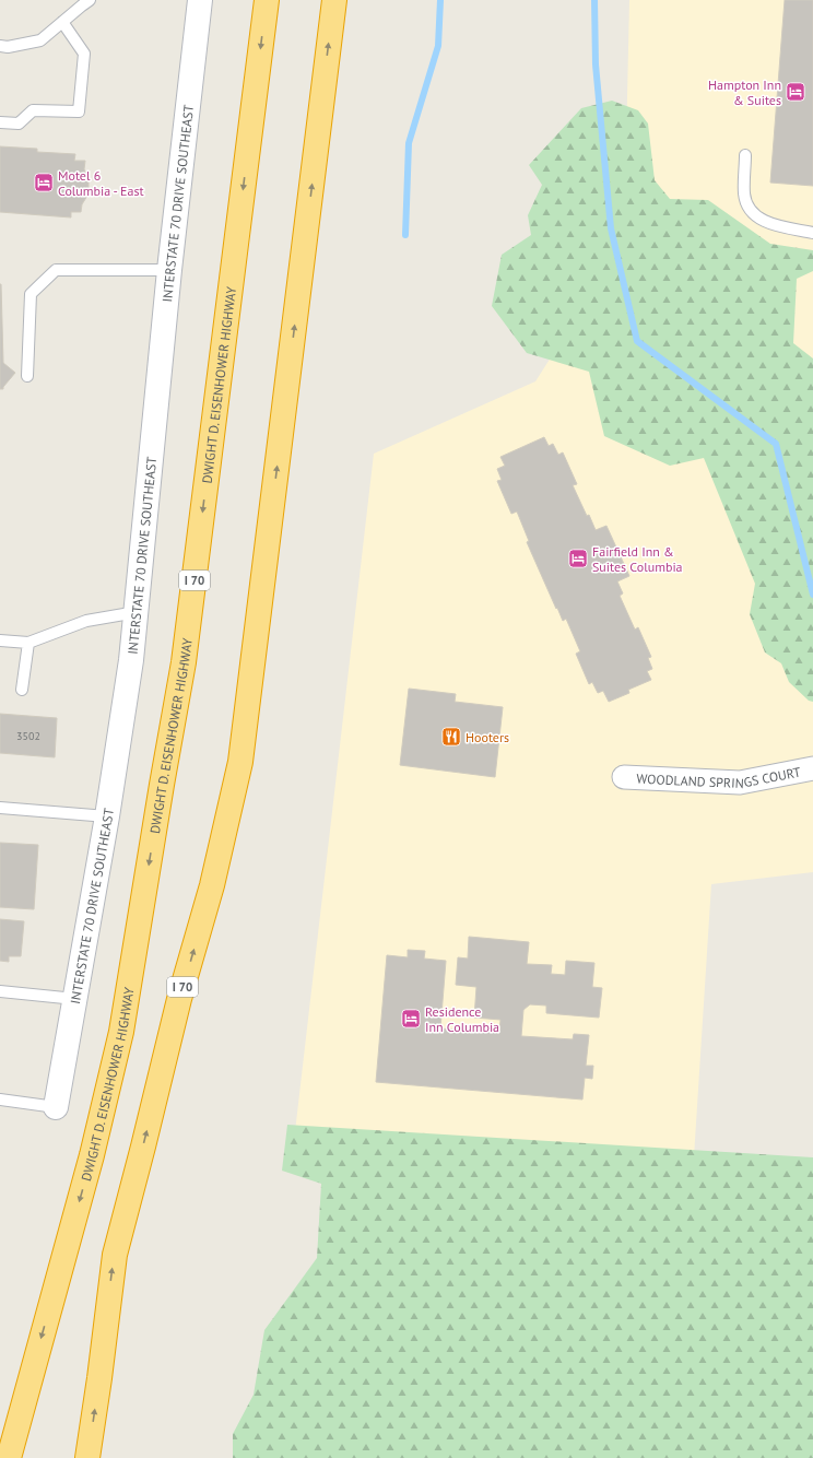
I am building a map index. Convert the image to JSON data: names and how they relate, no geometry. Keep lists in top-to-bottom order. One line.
{"streets":{"highway":["DWIGHT D. EISENHOWER HIGHWAY","I 70"],"street":["INTERSTATE 70 DRIVE SOUTHEAST","WOODLAND SPRINGS COURT"]},"places":{"hotel":["Hampton Inn & Suites","Motel 6 Columbia - East","Fairfield Inn & Suites Columbia","Residence Inn Columbia"],"restaurant":["Hooters"]},"house_numbers":["3502"]}
